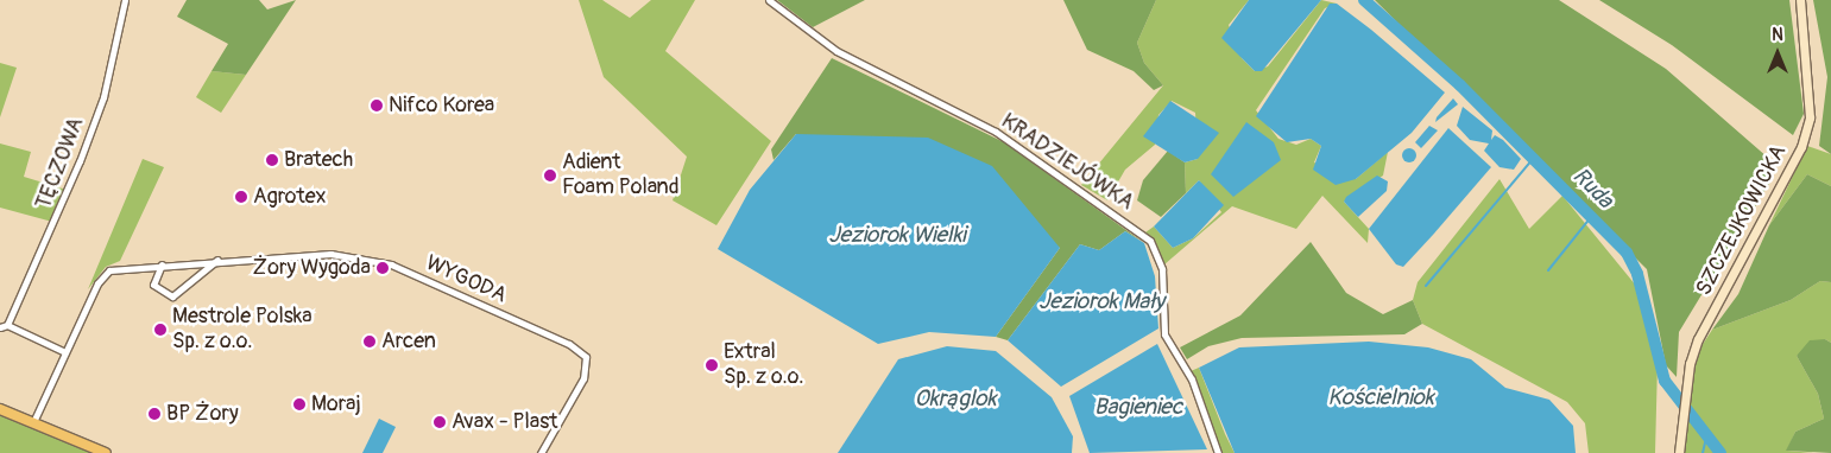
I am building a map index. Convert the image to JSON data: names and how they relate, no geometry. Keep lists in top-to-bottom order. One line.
{"streets":{"main road":["SZCZEJKOWICKA"],"street":["KRADZIEJÓWKA","TĘCZOWA","WYGODA"]},"water":["Ruda","Jeziorok Wielki","Jeziorok Mały","Kościelniok","Okrąglok","Bagieniec"],"places":["Nifco Korea","Bratech","Adient Foam Poland","Agrotex","Żory Wygoda","Mestrole Polska Sp. z o.o.","Arcen","Extral Sp. z o.o.","Moraj","BP Żory","Avax - Plast"],"north":"top"}
